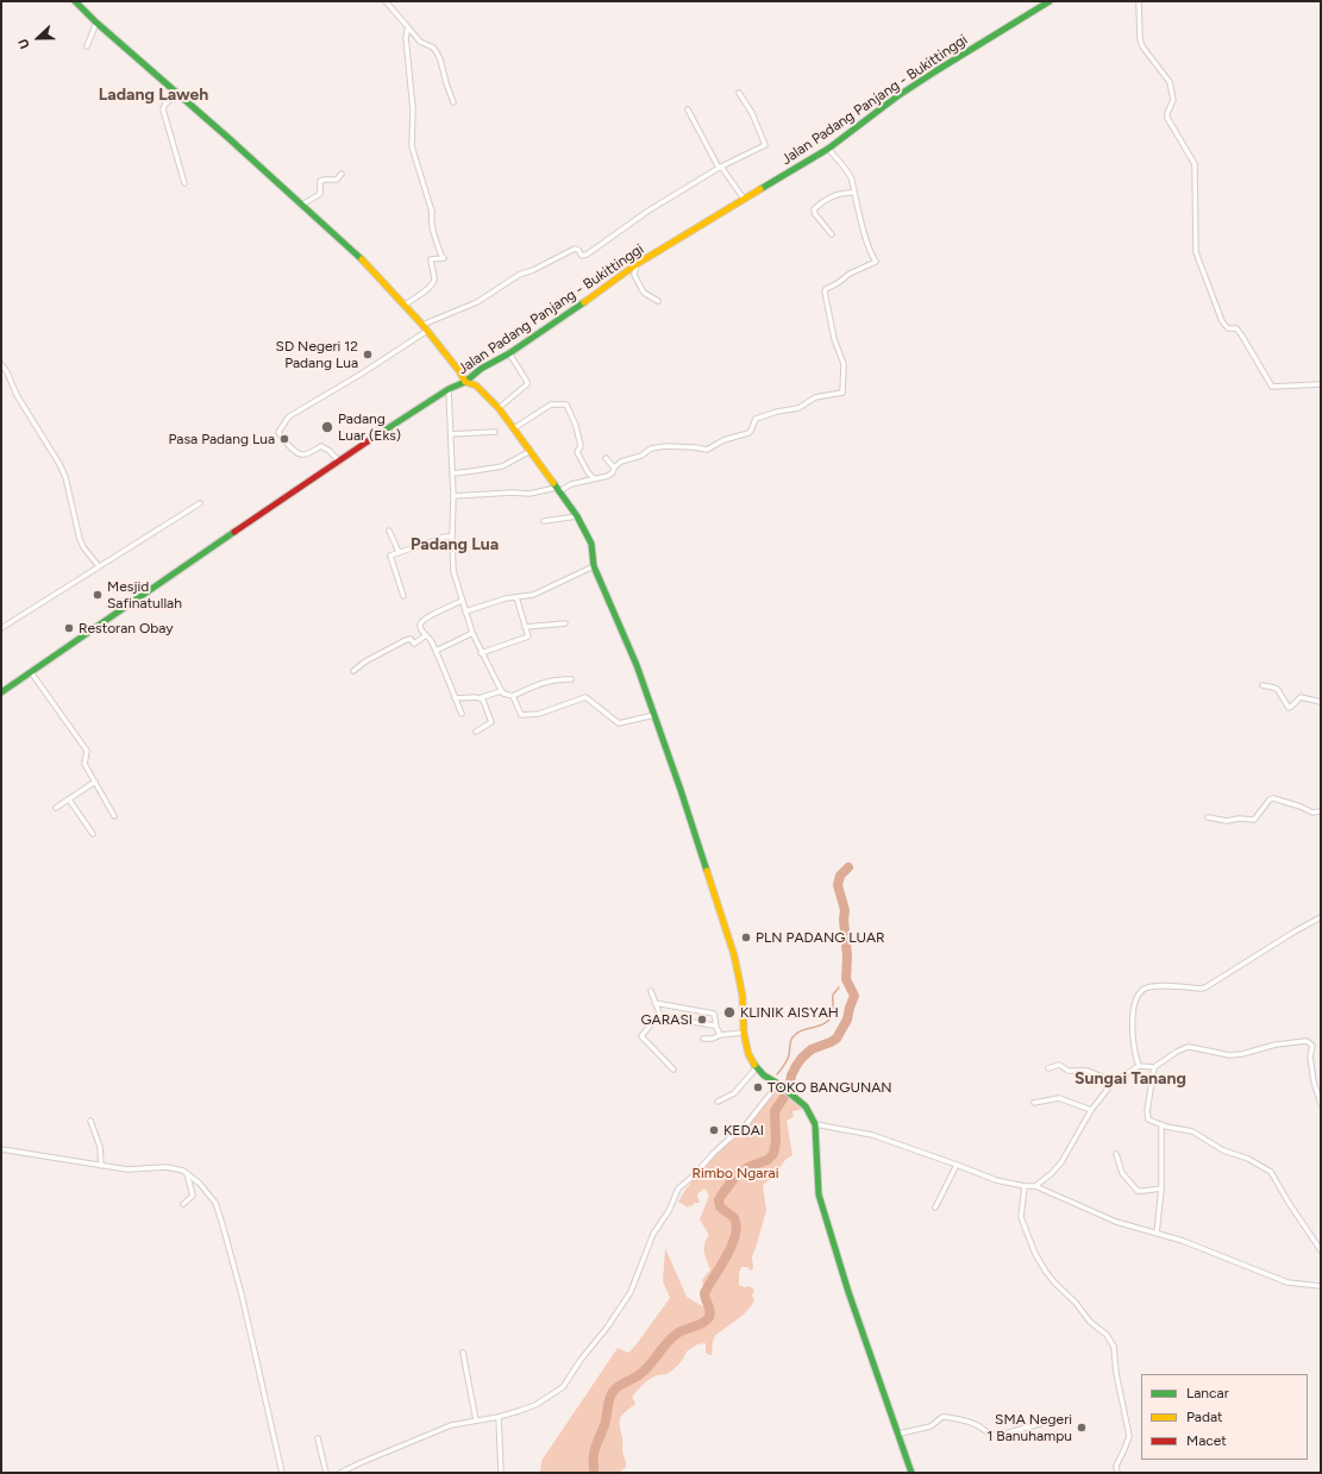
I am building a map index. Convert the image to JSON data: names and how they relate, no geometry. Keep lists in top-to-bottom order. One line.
{"streets":{"main road":["Jalan Padang Panjang - Bukittinggi"]},"districts":["Ladang Laweh","Padang Lua","Sungai Tanang"],"parks":["Rimbo Ngarai"],"places":["SD Negeri 12 Padang Lua","Padang Luar (Eks)","Pasa Padang Lua","Mesjid Safinatullah","Restoran Obay","PLN PADANG LUAR","KLINIK AISYAH","GARASI","TOKO BANGUNAN","KEDAI","SMA Negeri 1 Banuhampu"],"legend":["Lancar","Padat","Macet"],"north":"left"}
